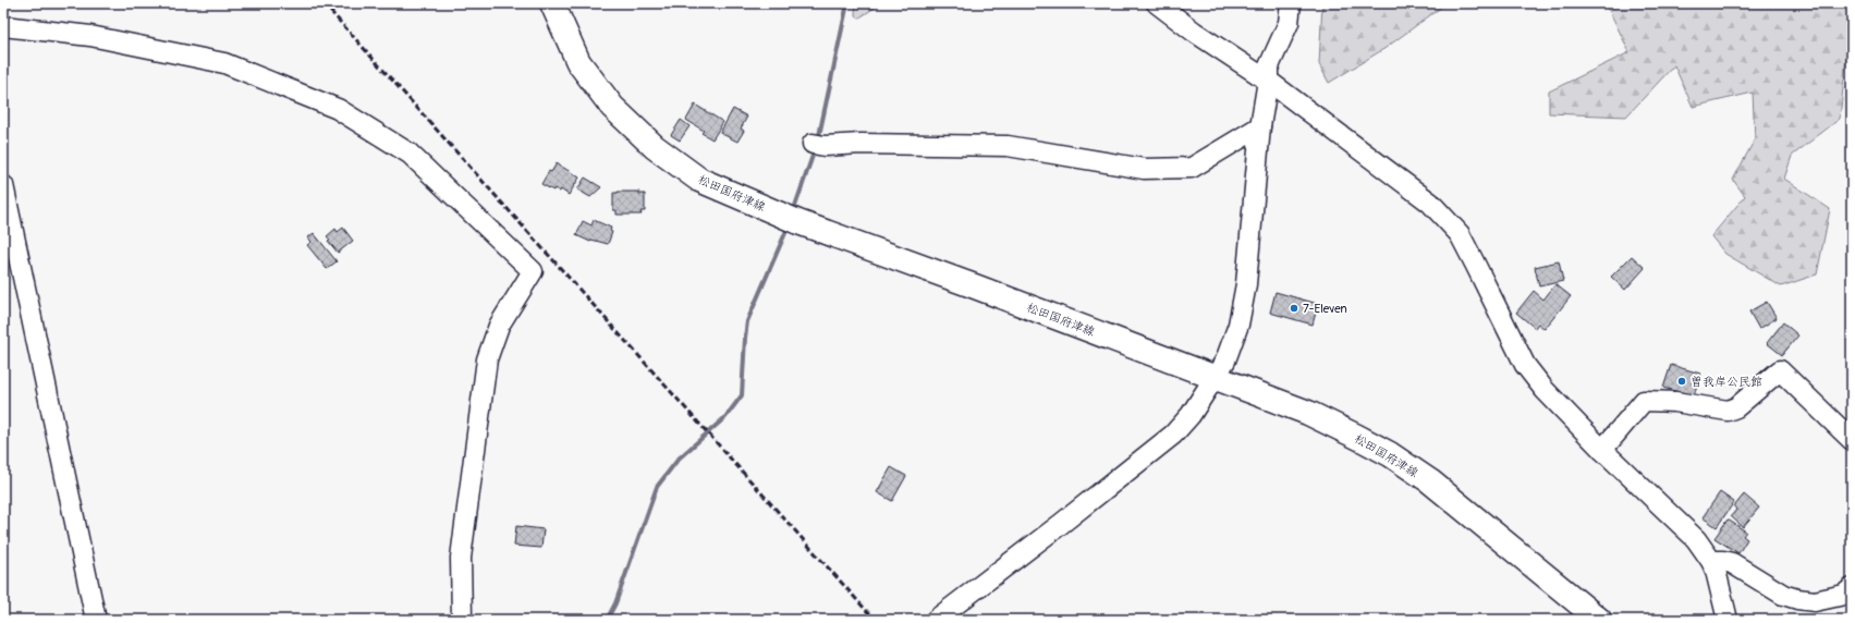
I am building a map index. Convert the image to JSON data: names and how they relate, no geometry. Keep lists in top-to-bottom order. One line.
{"streets":{"main road":["松田国府津線"]},"places":["7-Eleven","曽我岸公民館"]}
